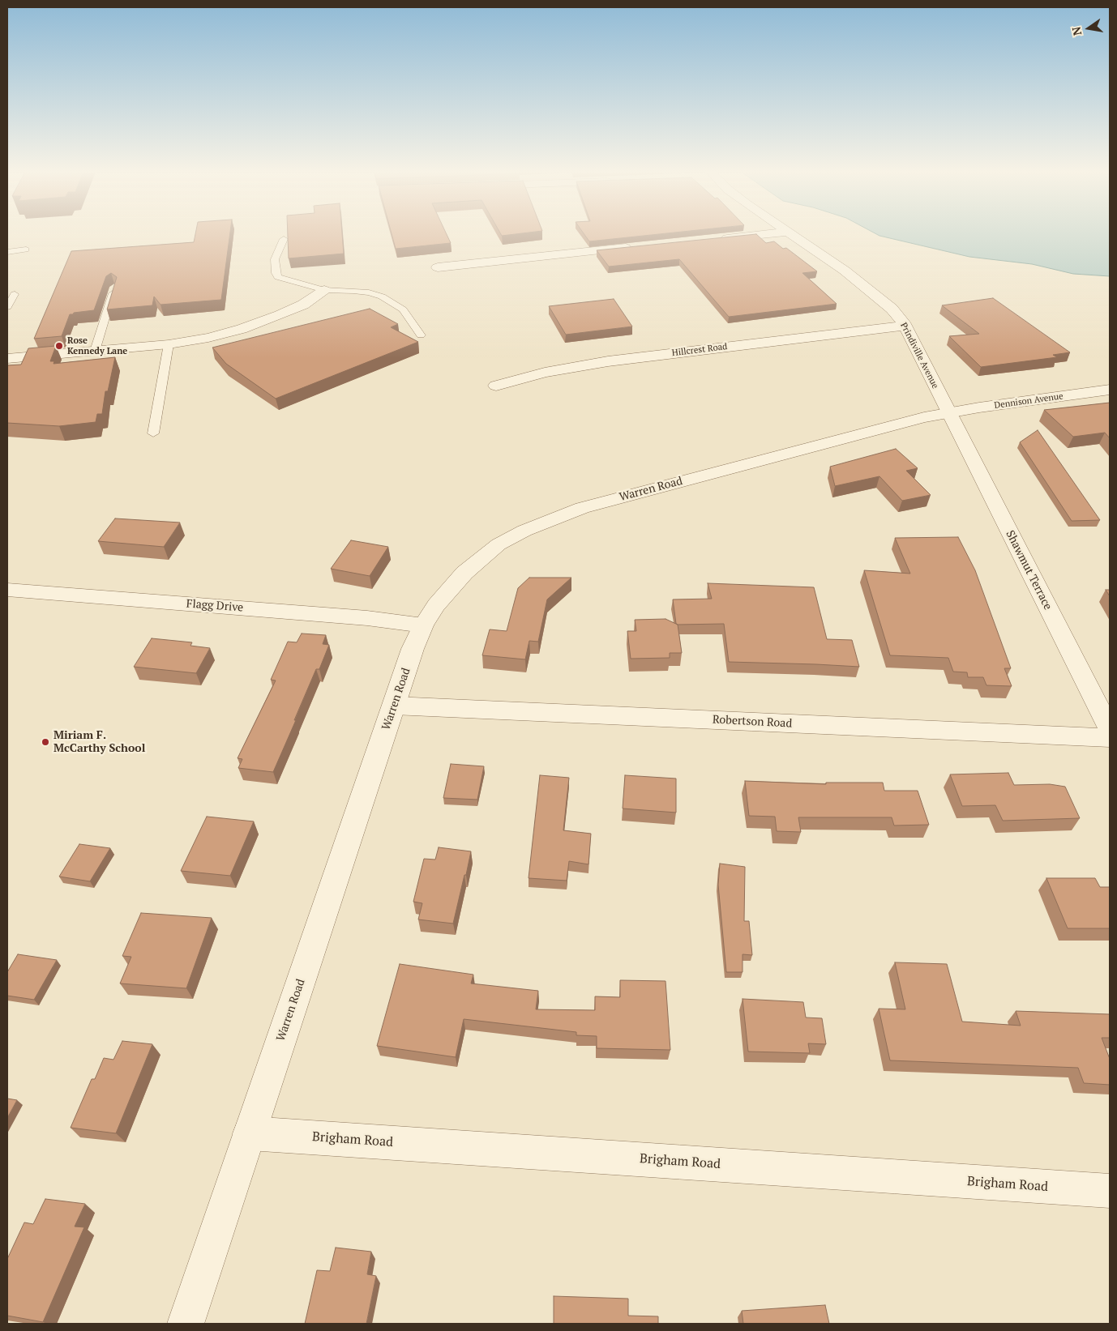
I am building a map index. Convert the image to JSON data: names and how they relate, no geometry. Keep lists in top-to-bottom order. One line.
{"streets":{"street":["Hillcrest Road","Prindiville Avenue","Dennison Avenue","Warren Road","Shawmut Terrace","Flagg Drive","Robertson Road","Brigham Road"]},"crossings":[["Hillcrest Road","Prindiville Avenue"],["Prindiville Avenue","Dennison Avenue"],["Prindiville Avenue","Warren Road"],["Prindiville Avenue","Shawmut Terrace"],["Dennison Avenue","Warren Road"],["Dennison Avenue","Shawmut Terrace"],["Warren Road","Shawmut Terrace"],["Warren Road","Flagg Drive"],["Warren Road","Robertson Road"],["Warren Road","Brigham Road"]],"places":["Rose Kennedy Lane","Miriam F. McCarthy School"],"north":"left"}
